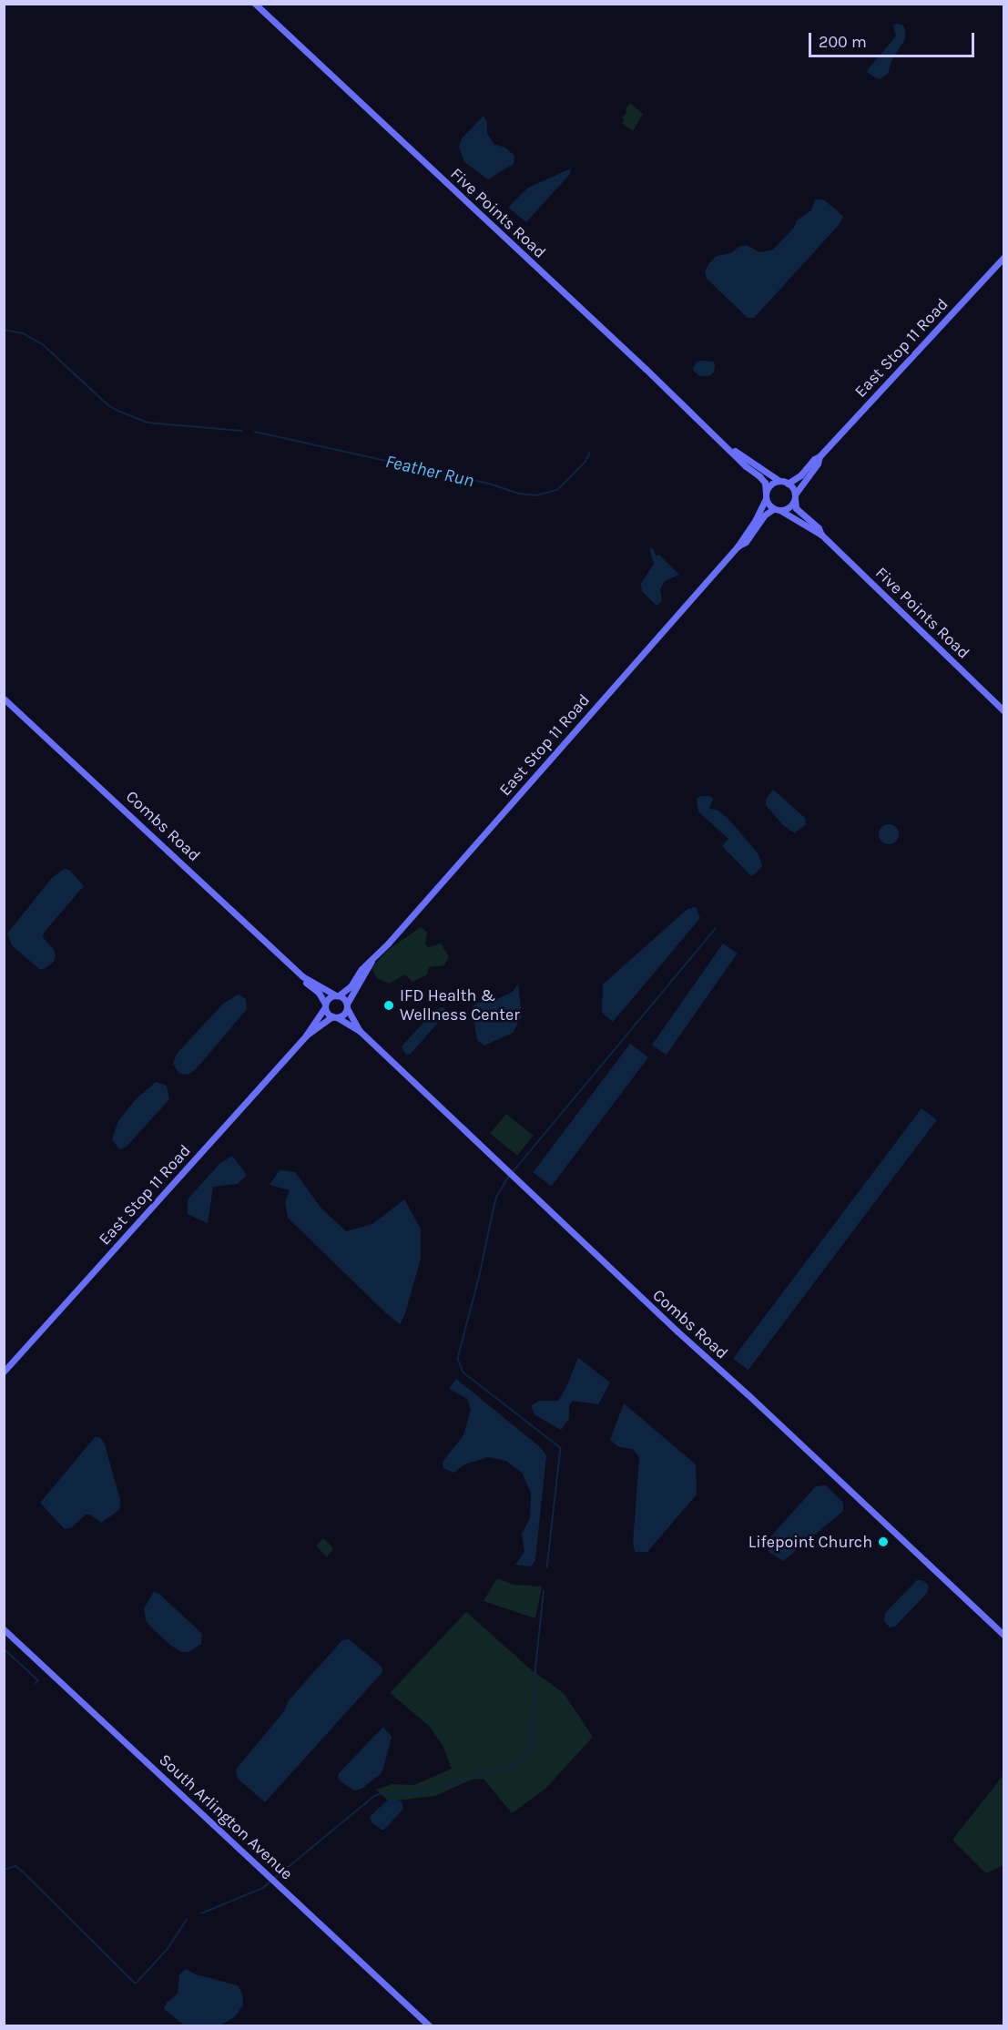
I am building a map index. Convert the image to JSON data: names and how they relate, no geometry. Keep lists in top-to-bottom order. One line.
{"streets":{"street":["Five Points Road","East Stop 11 Road","Combs Road","South Arlington Avenue"]},"crossings":[["Five Points Road","East Stop 11 Road"],["East Stop 11 Road","Combs Road"]],"water":["Feather Run"],"places":["IFD Health & Wellness Center","Lifepoint Church"],"scale_bar":"200 m"}
